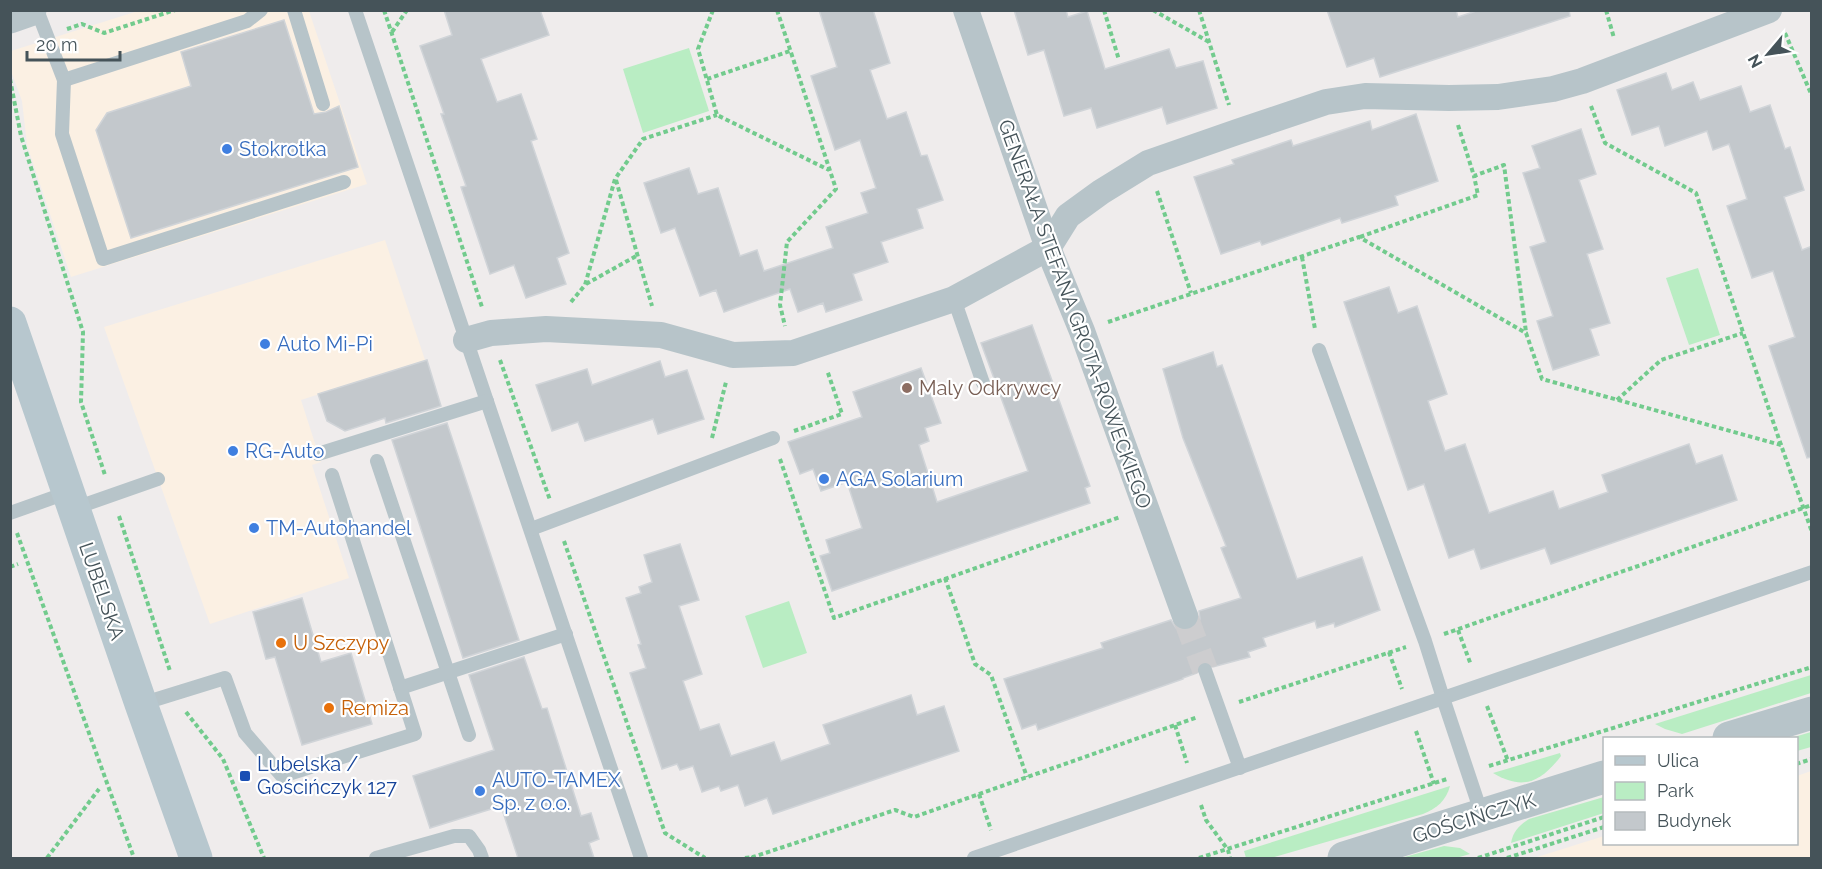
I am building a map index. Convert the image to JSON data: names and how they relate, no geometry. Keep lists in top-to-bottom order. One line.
{"streets":{"main road":["LUBELSKA"],"street":["GENERAŁA STEFANA GROTA-ROWECKIEGO","GOŚCIŃCZYK"]},"places":{"other":["Stokrotka","Auto Mi-Pi","Maly Odkrywcy","RG-Auto","AGA Solarium","TM-Autohandel","U Szczypy","Remiza","AUTO-TAMEX Sp. z o.o."],"transit":["Lubelska / Gościńczyk 127"]},"legend":["Ulica","Park","Budynek"],"scale_bar":"20 m","north":"bottom left"}
